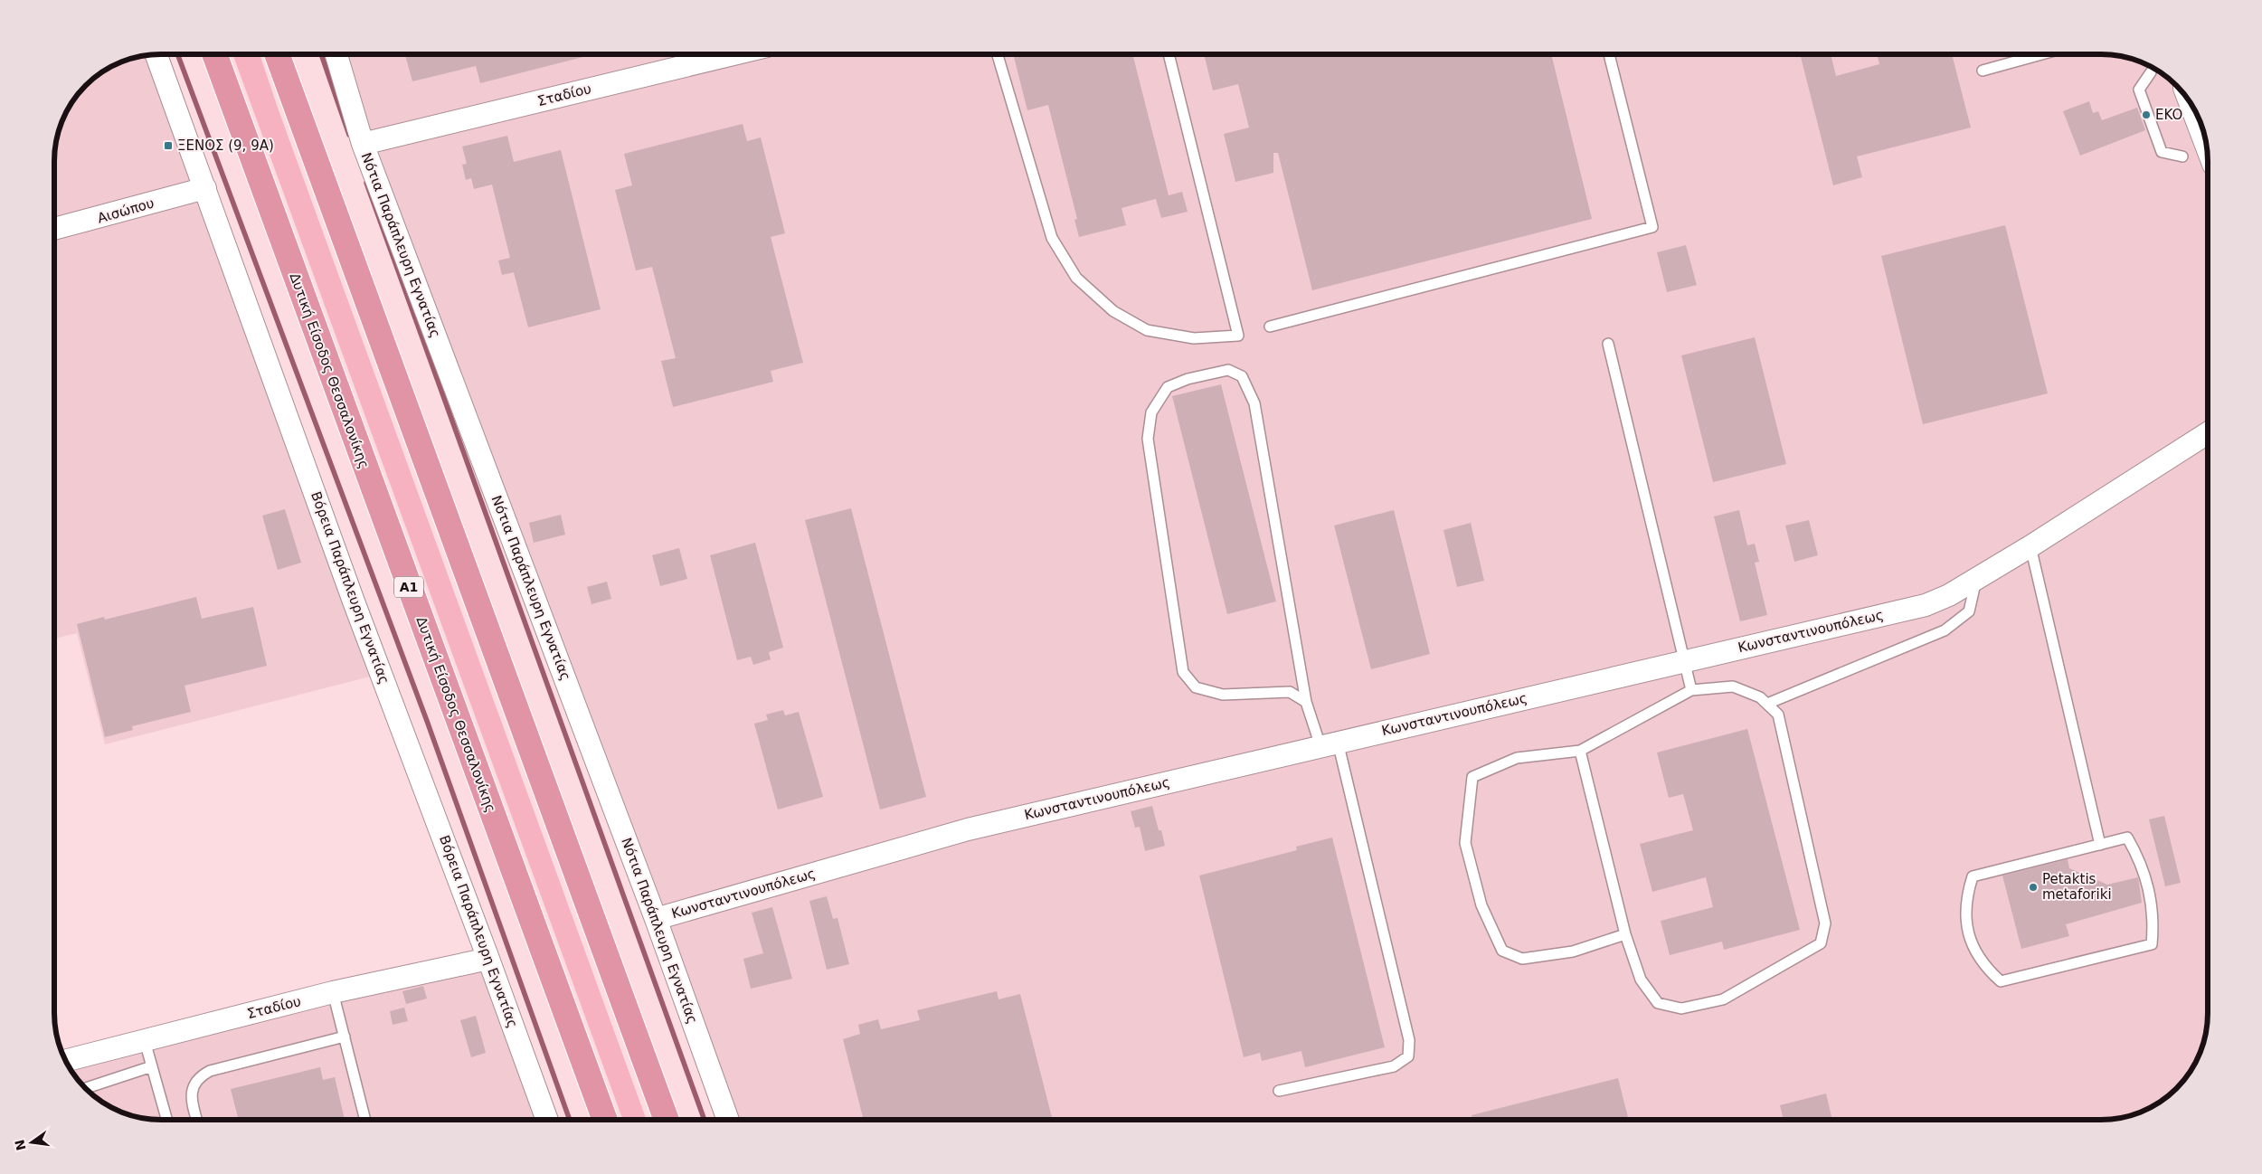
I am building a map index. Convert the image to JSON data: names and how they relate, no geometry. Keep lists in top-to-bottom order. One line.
{"streets":{"highway":["Δυτική Είσοδος Θεσσαλονίκης","Α1"],"street":["Σταδίου","Αισώπου","Νότια Παράπλευρη Εγνατίας","Βόρεια Παράπλευρη Εγνατίας","Κωνσταντινουπόλεως"]},"crossings":[["Σταδίου","Νότια Παράπλευρη Εγνατίας"],["Σταδίου","Βόρεια Παράπλευρη Εγνατίας"],["Αισώπου","Βόρεια Παράπλευρη Εγνατίας"],["Νότια Παράπλευρη Εγνατίας","Κωνσταντινουπόλεως"]],"places":{"other":["EKO","Petaktis metaforiki"],"transit":["ΞΕΝΟΣ (9, 9Α)"]},"north":"left"}
